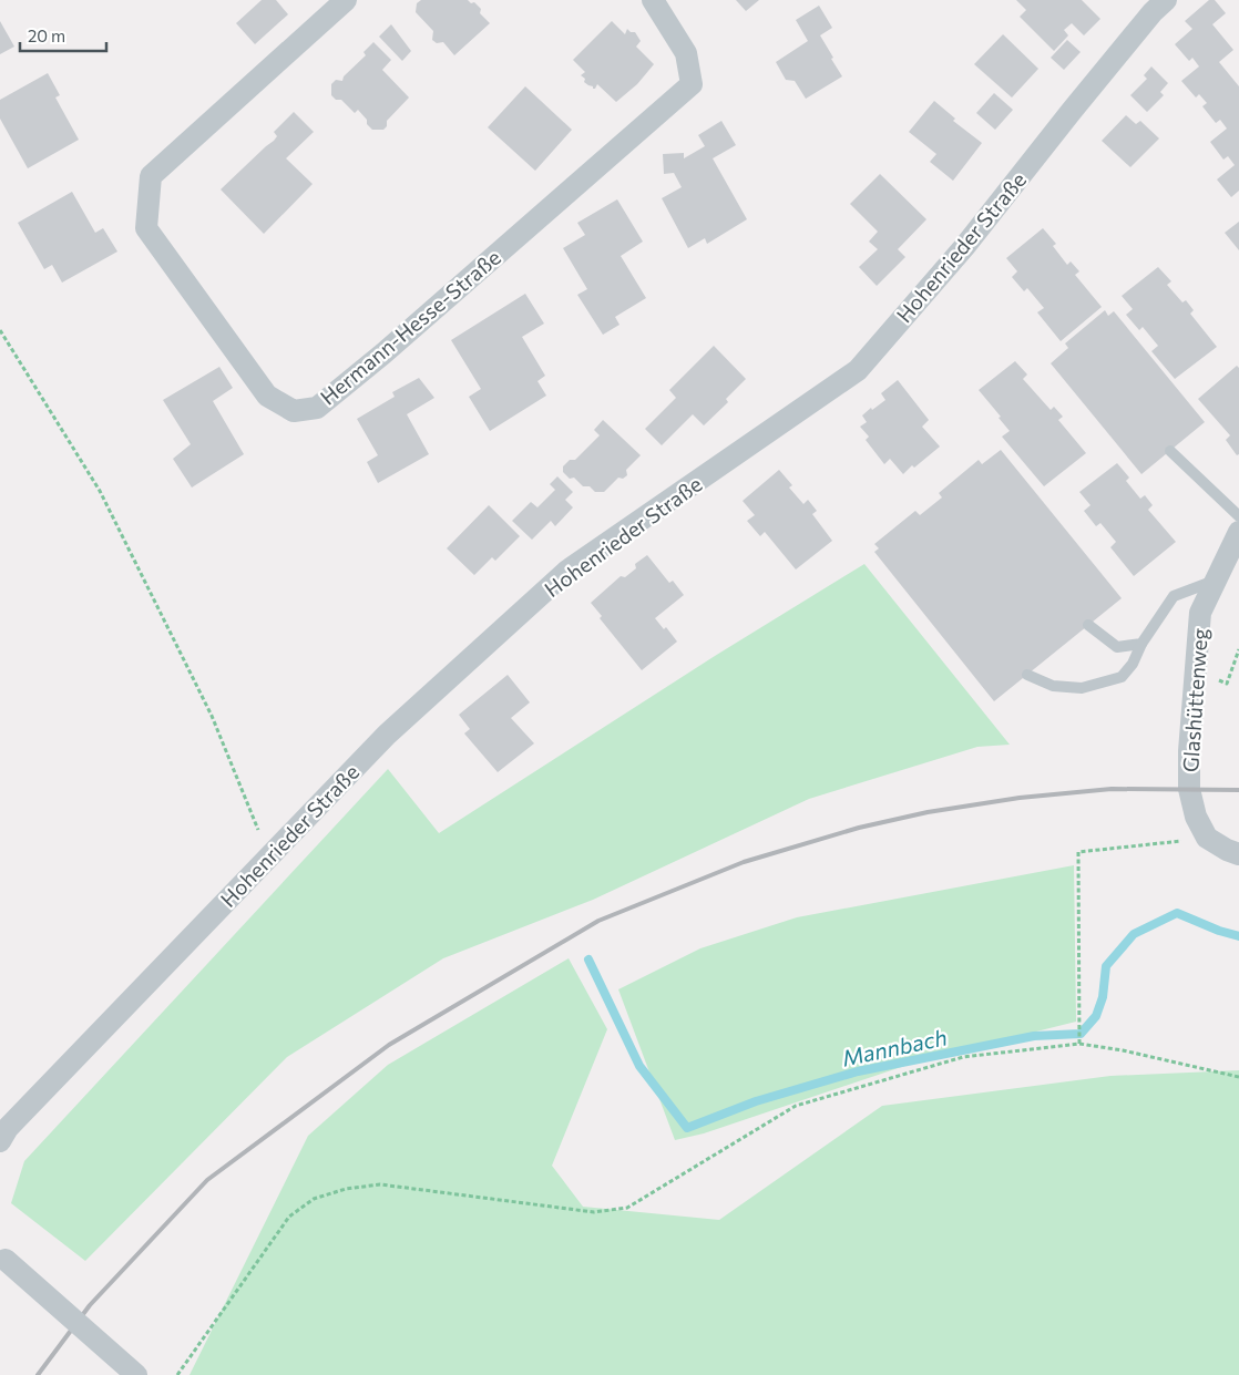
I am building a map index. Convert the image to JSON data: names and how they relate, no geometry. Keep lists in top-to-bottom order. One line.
{"streets":{"street":["Hohenrieder Straße","Hermann-Hesse-Straße","Glashüttenweg"]},"water":["Mannbach"],"scale_bar":"20 m"}
